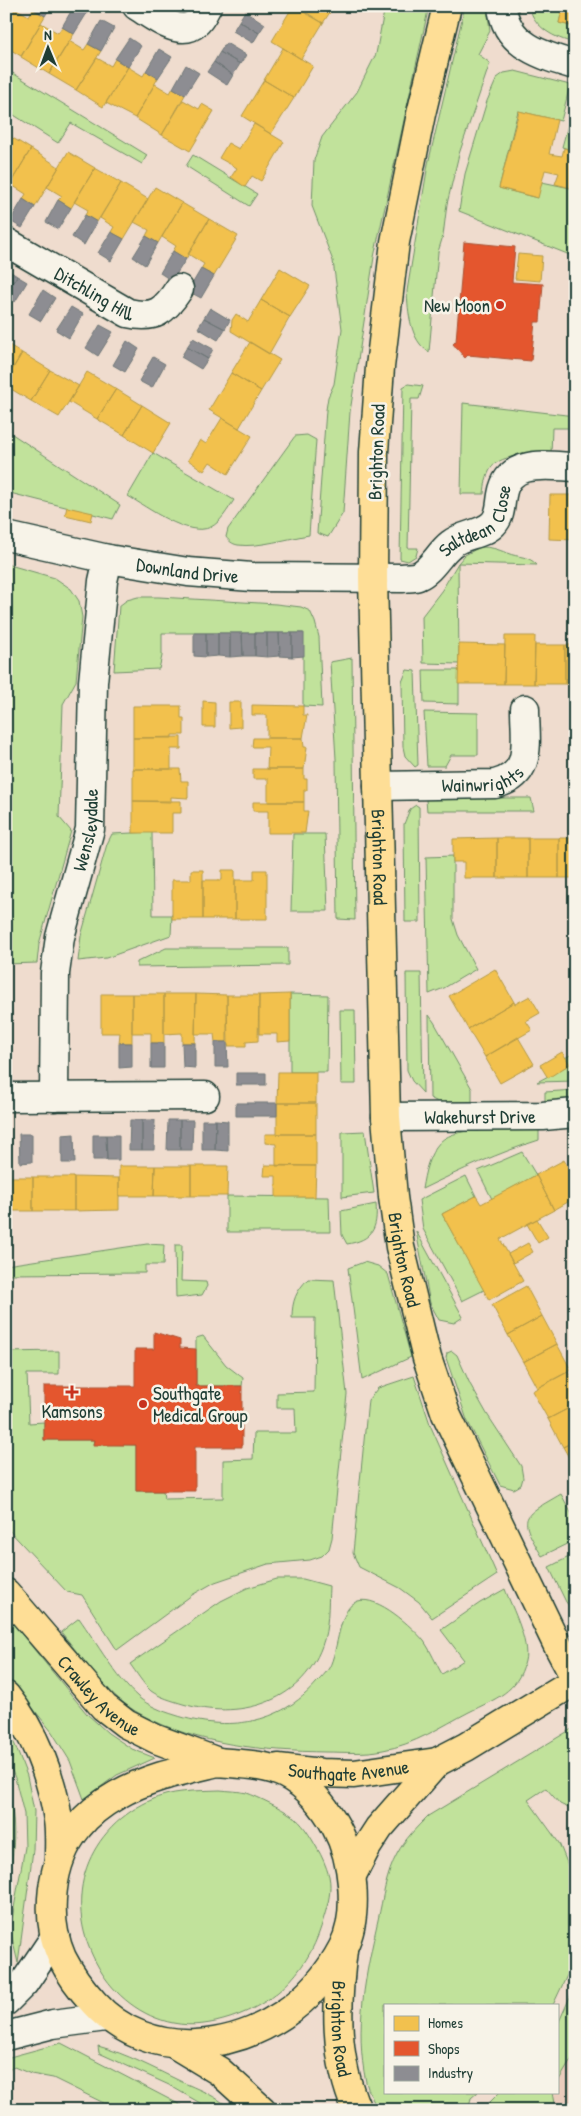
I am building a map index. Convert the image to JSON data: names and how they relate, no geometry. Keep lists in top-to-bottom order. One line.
{"streets":{"main road":["Brighton Road","Crawley Avenue","Southgate Avenue"],"street":["Ditchling Hill","Saltdean Close","Downland Drive","Wainwrights","Wensleydale","Wakehurst Drive"]},"crossings":[["Brighton Road","Saltdean Close"],["Brighton Road","Downland Drive"],["Brighton Road","Wainwrights"],["Brighton Road","Wakehurst Drive"],["Brighton Road","Southgate Avenue"],["Saltdean Close","Downland Drive"],["Downland Drive","Wensleydale"]],"places":{"other":["New Moon","Southgate Medical Group"],"health":["Kamsons"]},"legend":["Homes","Shops","Industry"],"north":"top"}
